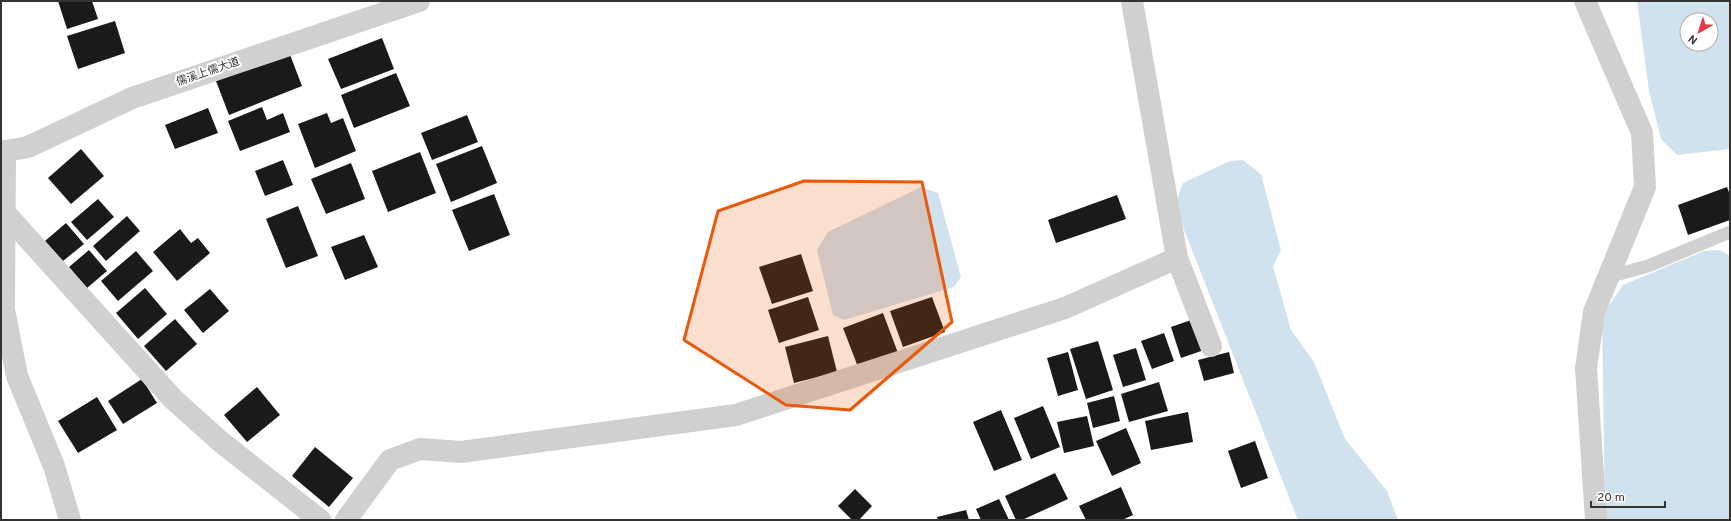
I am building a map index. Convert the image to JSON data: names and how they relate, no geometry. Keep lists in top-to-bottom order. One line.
{"streets":{"street":["儒溪上儒大道"]},"scale_bar":"20 m","north":"bottom left"}
